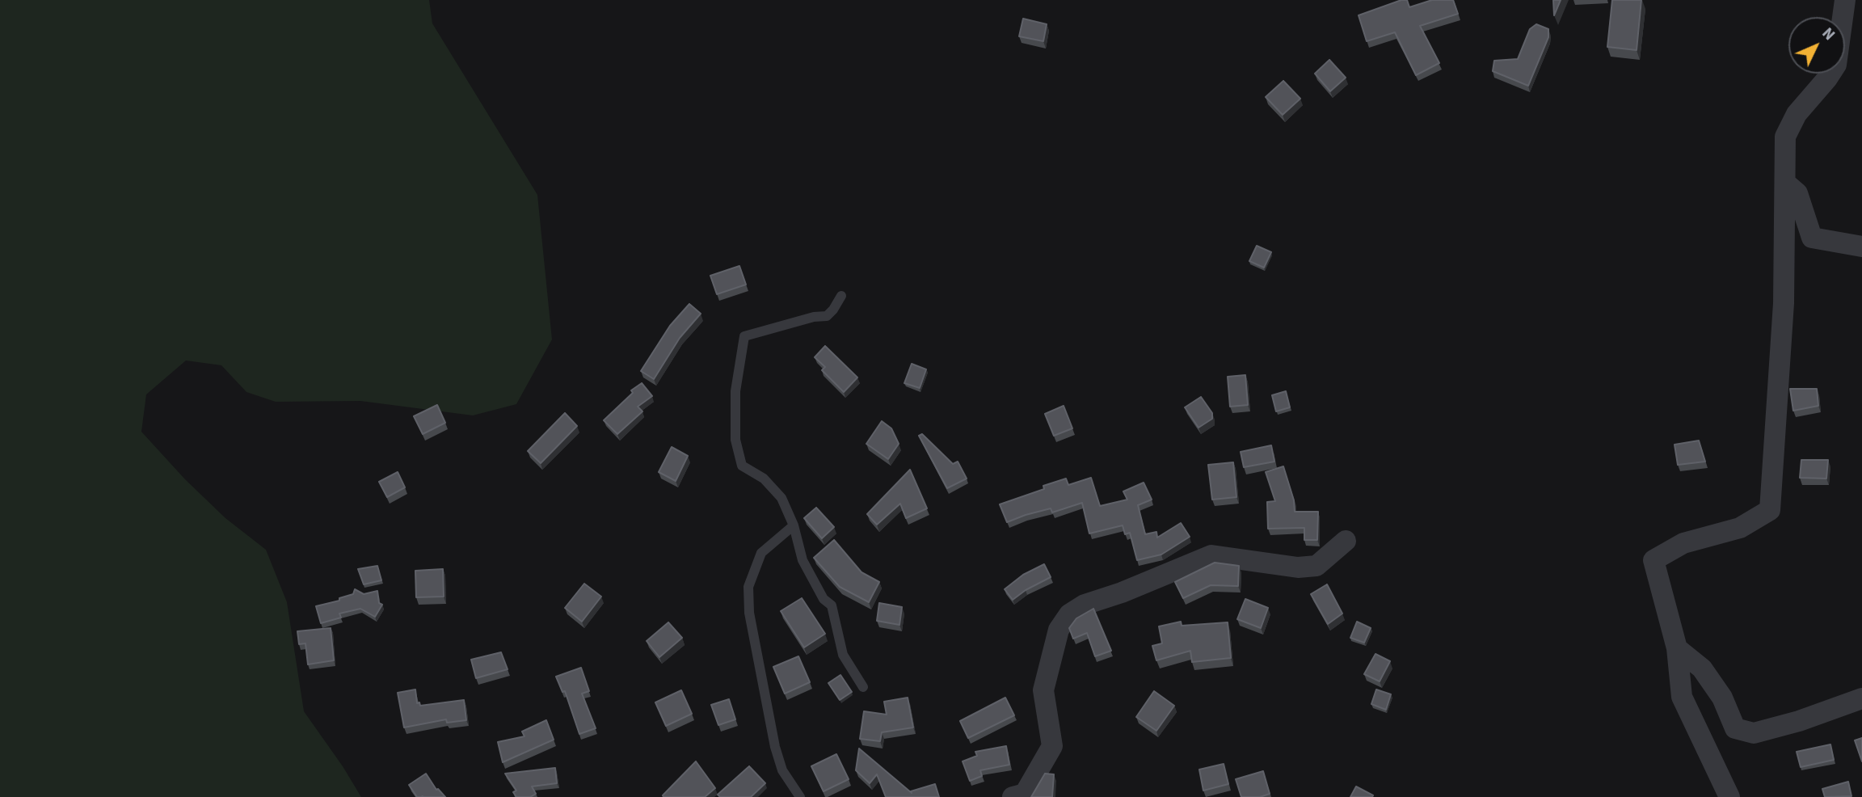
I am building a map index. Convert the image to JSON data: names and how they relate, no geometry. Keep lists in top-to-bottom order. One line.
{"north":"top right"}
